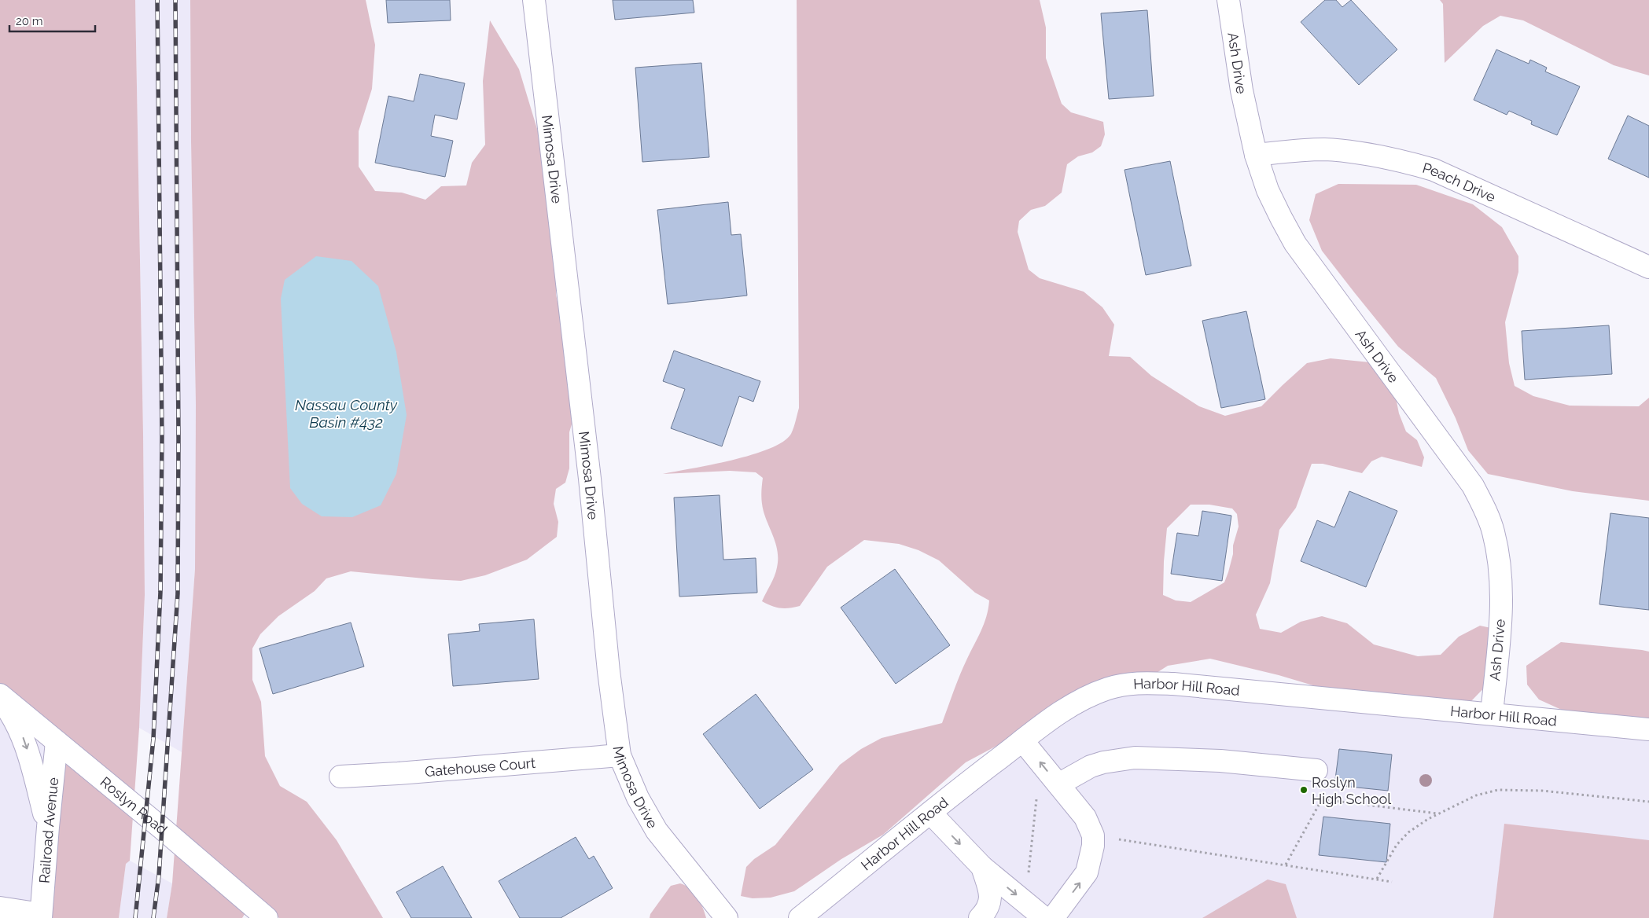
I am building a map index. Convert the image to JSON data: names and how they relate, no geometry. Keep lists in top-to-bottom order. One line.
{"streets":{"street":["Ash Drive","Mimosa Drive","Peach Drive","Harbor Hill Road","Gatehouse Court","Roslyn Road","Railroad Avenue"]},"crossings":[["Ash Drive","Peach Drive"],["Ash Drive","Harbor Hill Road"],["Mimosa Drive","Gatehouse Court"],["Roslyn Road","Railroad Avenue"]],"water":["Nassau County Basin #432"],"places":["Roslyn High School"],"scale_bar":"20 m"}
